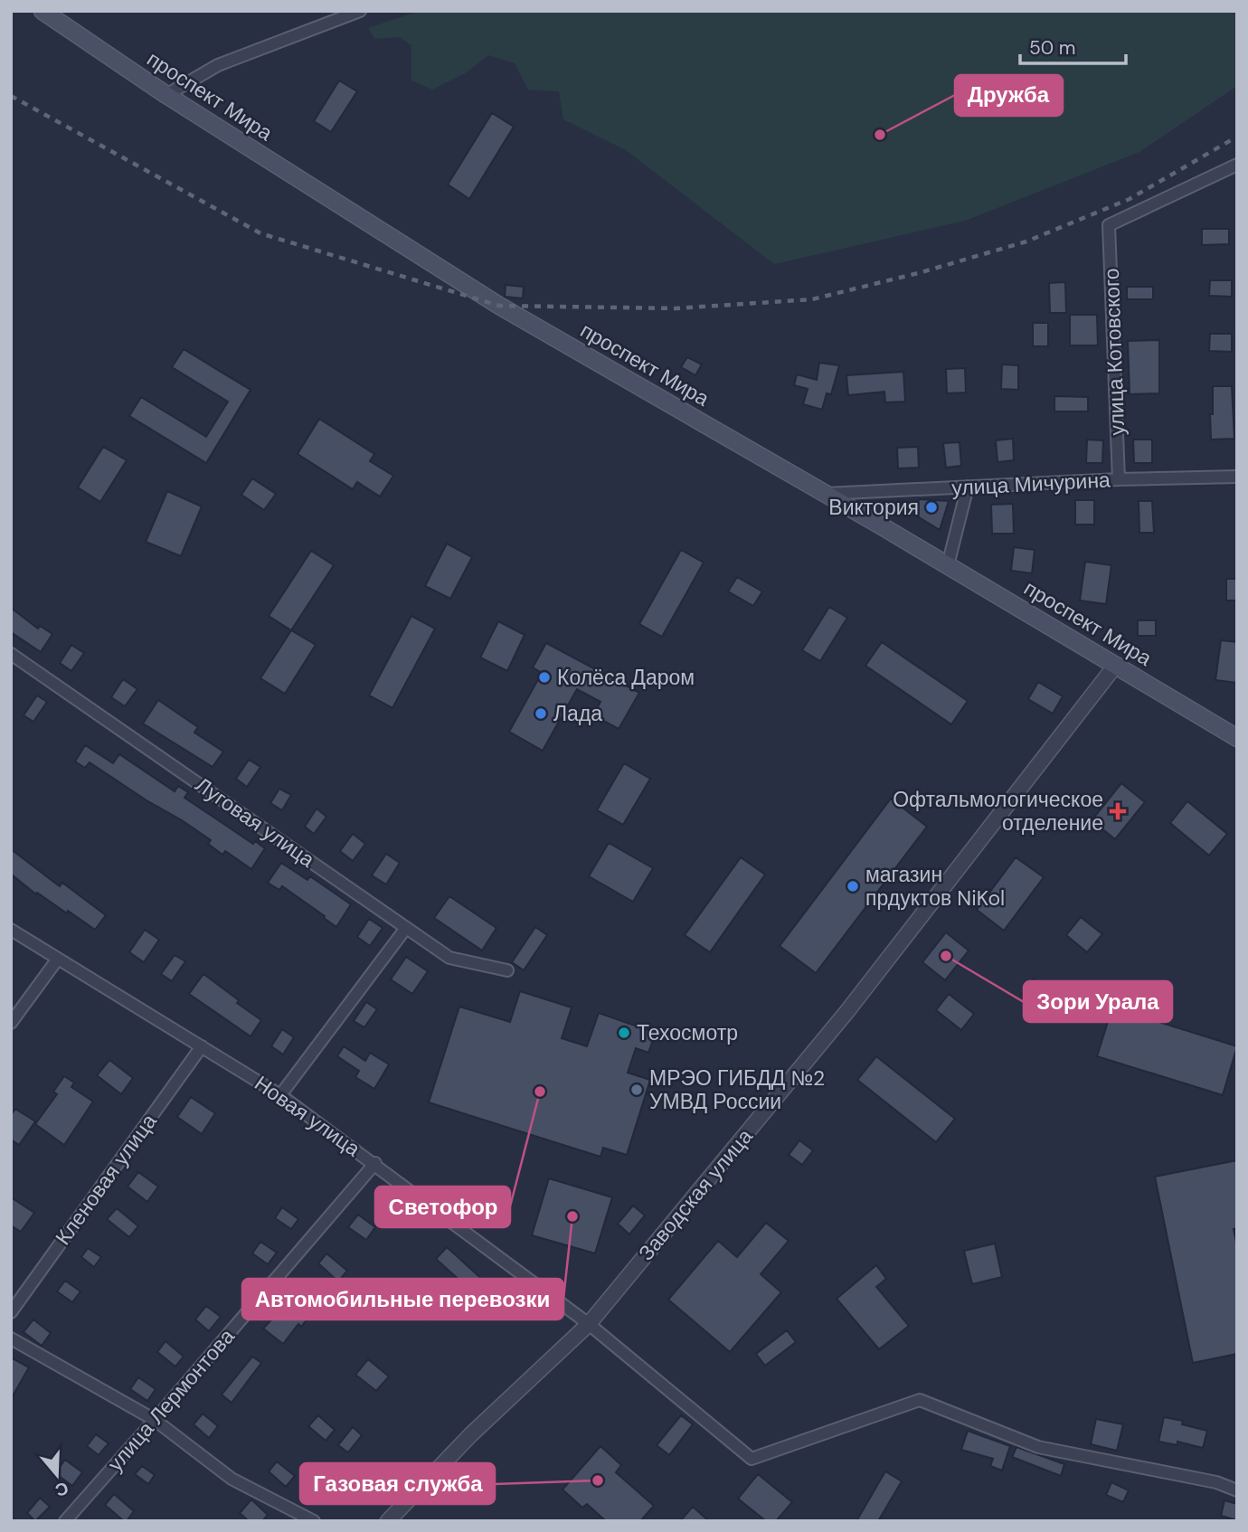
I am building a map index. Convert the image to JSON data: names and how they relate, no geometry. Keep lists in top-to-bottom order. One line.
{"streets":{"main road":["проспект Мира"],"street":["улица Котовского","улица Мичурина","Луговая улица","Новая улица","Кленовая улица","Заводская улица","улица Лермонтова"]},"crossings":[["проспект Мира","улица Мичурина"],["проспект Мира","Заводская улица"],["улица Котовского","улица Мичурина"],["Новая улица","Кленовая улица"],["Новая улица","Заводская улица"],["Новая улица","улица Лермонтова"]],"places":{"other":["Дружба","Виктория","Колёса Даром","Лада","магазин прдуктов NiKol","Зори Урала","Техосмотр","МРЭО ГИБДД №2 УМВД России","Светофор","Автомобильные перевозки","Газовая служба"],"health":["Офтальмологическое отделение"]},"scale_bar":"50 m","north":"bottom"}
